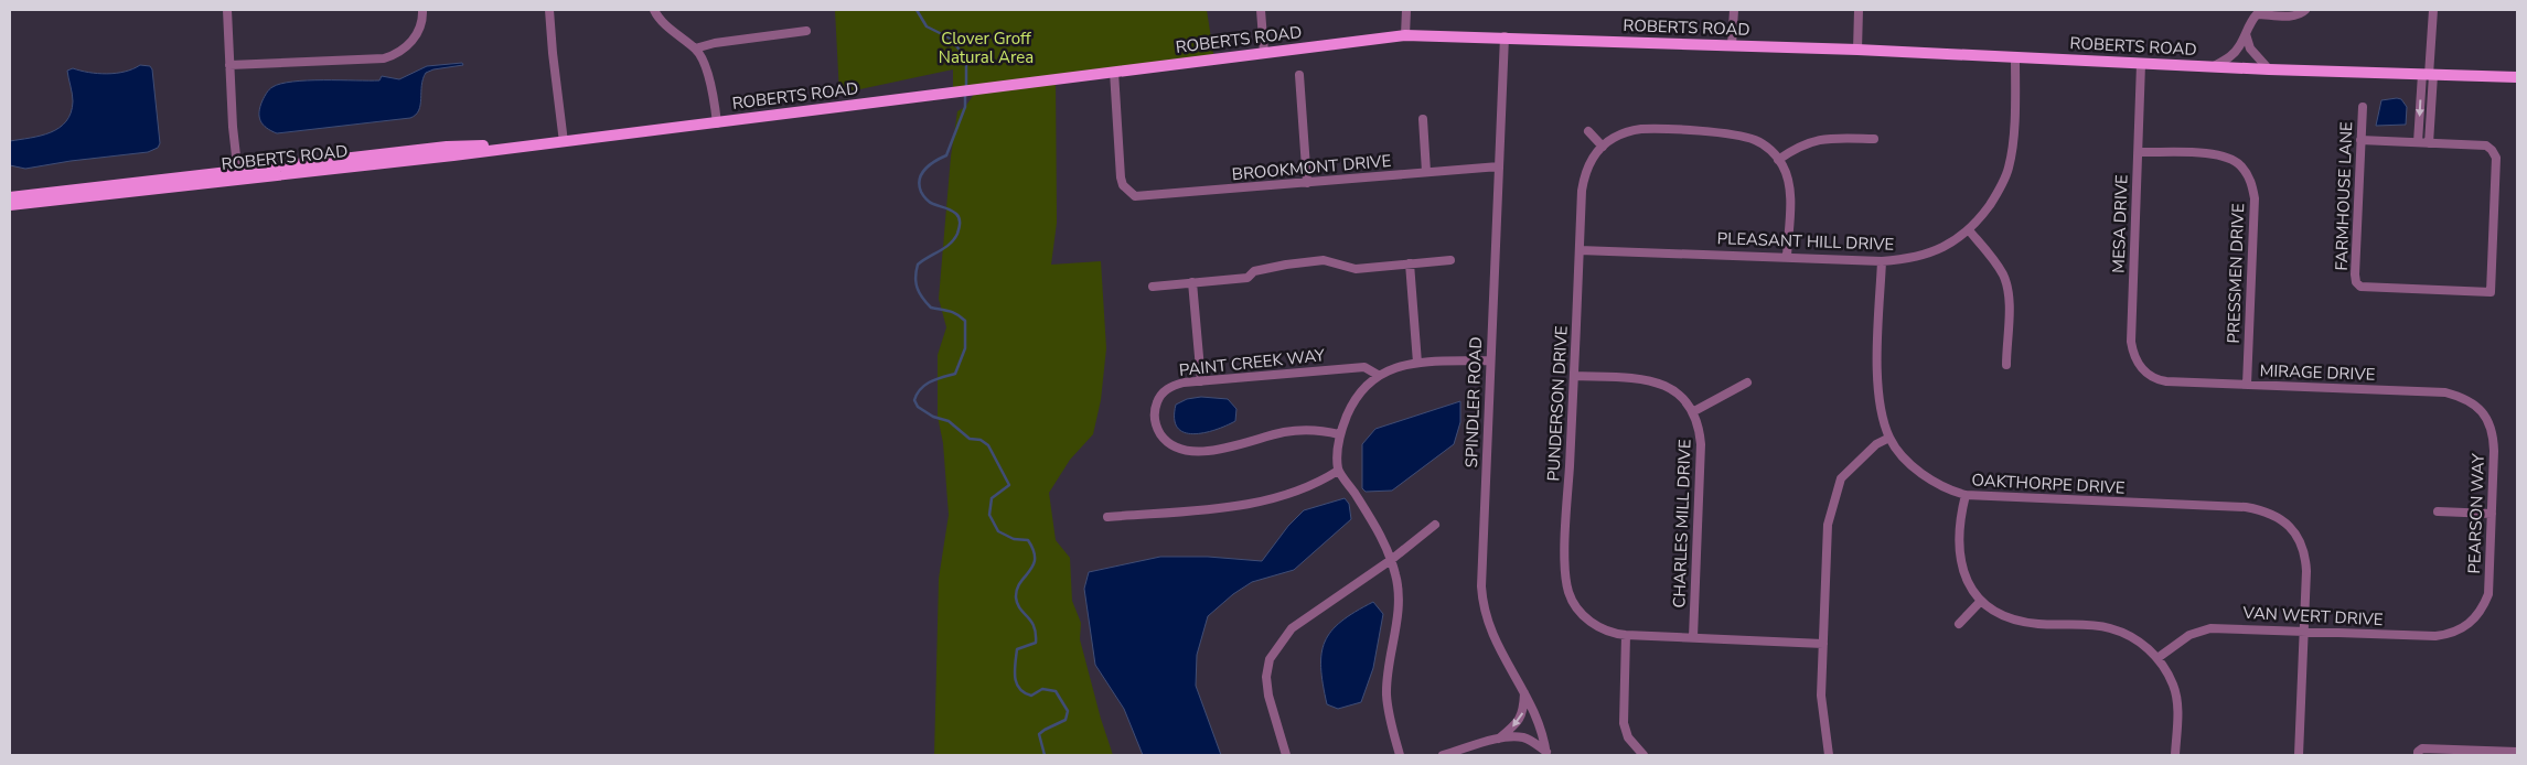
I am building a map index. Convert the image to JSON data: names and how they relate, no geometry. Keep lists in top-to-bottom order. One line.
{"streets":{"main road":["ROBERTS ROAD"],"street":["BROOKMONT DRIVE","FARMHOUSE LANE","MESA DRIVE","PLEASANT HILL DRIVE","PRESSMEN DRIVE","PAINT CREEK WAY","MIRAGE DRIVE","SPINDLER ROAD","PUNDERSON DRIVE","OAKTHORPE DRIVE","PEARSON WAY","CHARLES MILL DRIVE","VAN WERT DRIVE"]},"crossings":[["ROBERTS ROAD","MESA DRIVE"],["ROBERTS ROAD","PLEASANT HILL DRIVE"],["ROBERTS ROAD","SPINDLER ROAD"],["BROOKMONT DRIVE","SPINDLER ROAD"],["MESA DRIVE","PRESSMEN DRIVE"],["MESA DRIVE","MIRAGE DRIVE"],["PLEASANT HILL DRIVE","PUNDERSON DRIVE"],["PLEASANT HILL DRIVE","OAKTHORPE DRIVE"],["PRESSMEN DRIVE","MIRAGE DRIVE"],["MIRAGE DRIVE","PEARSON WAY"],["PUNDERSON DRIVE","CHARLES MILL DRIVE"],["OAKTHORPE DRIVE","VAN WERT DRIVE"],["PEARSON WAY","VAN WERT DRIVE"]],"parks":["Clover Groff Natural Area"]}
